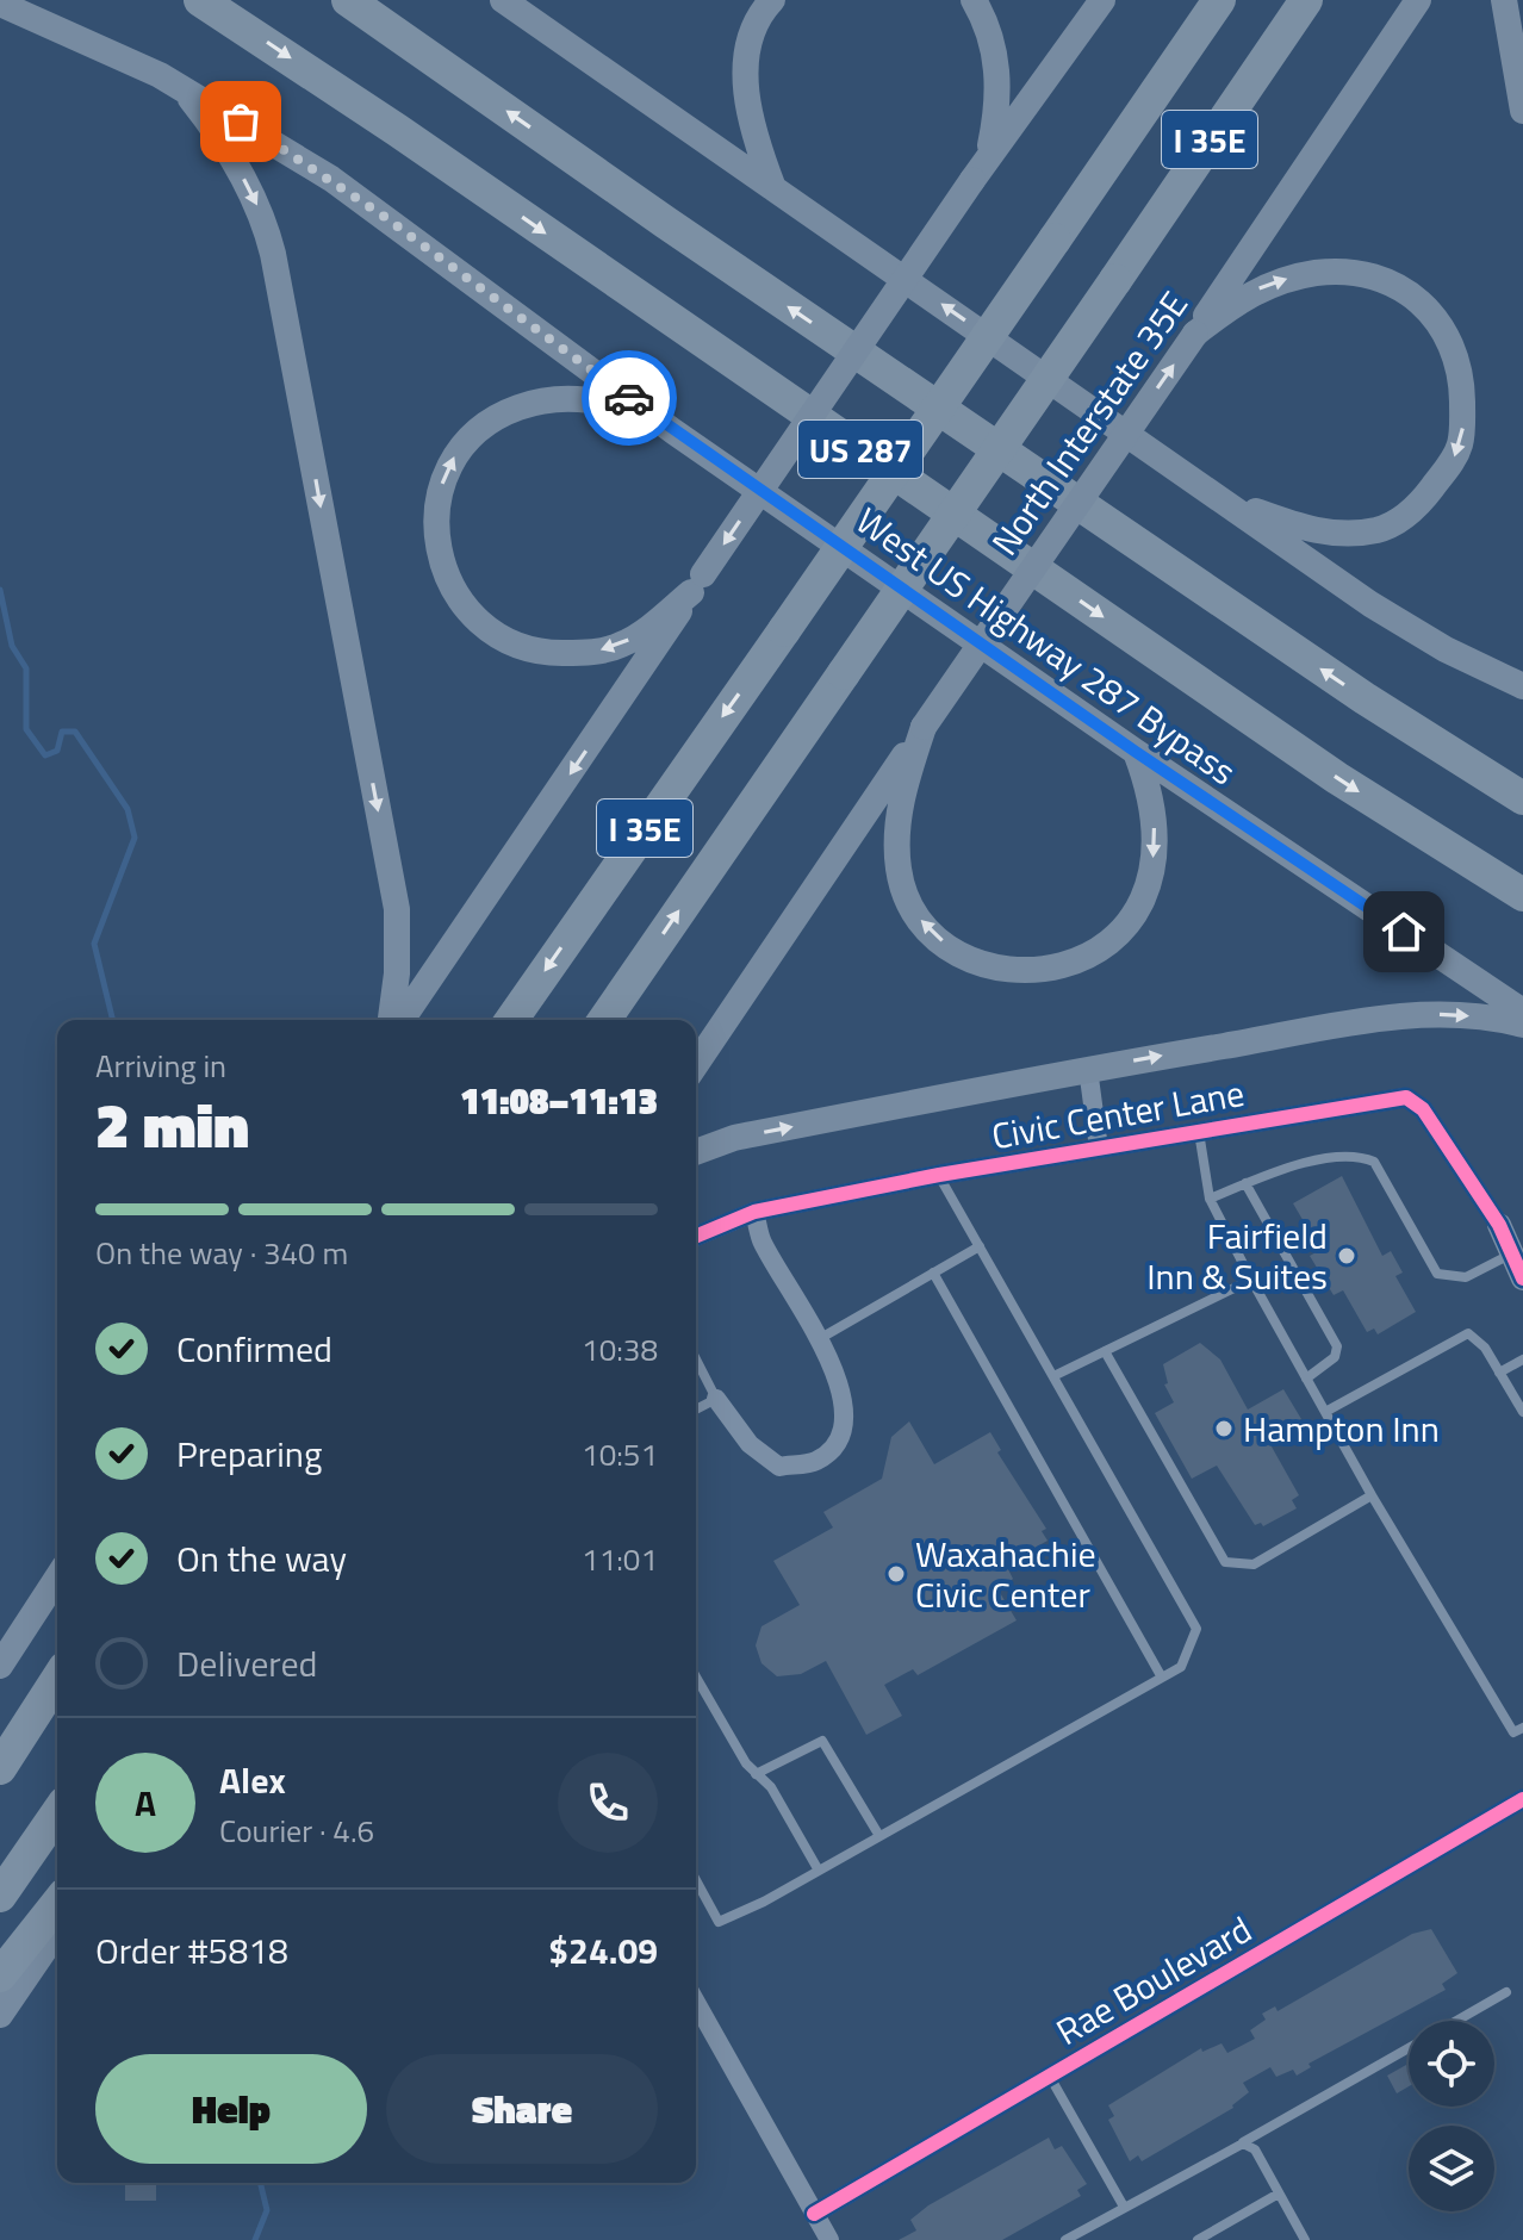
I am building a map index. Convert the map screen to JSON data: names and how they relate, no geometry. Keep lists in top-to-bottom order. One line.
{"streets":{"highway":["I 35E","US 287"],"main road":["North Interstate 35E","West US Highway 287 Bypass"],"street":["Civic Center Lane","Rae Boulevard"]},"one_way":["North Interstate 35E"],"places":["Fairfield Inn & Suites","Hampton Inn","Waxahachie Civic Center"],"page":{"heading":["2 min","Arriving in","11:08–11:13"],"panel":["Alex","Courier · 4.6","Order #5818","$24.09"],"bar":"On the way · 340 m","list":[["Confirmed","10:38"],["Preparing","10:51"],["On the way","11:01"],"Delivered"],"round":"A","buttons":["Help","Share"]}}
